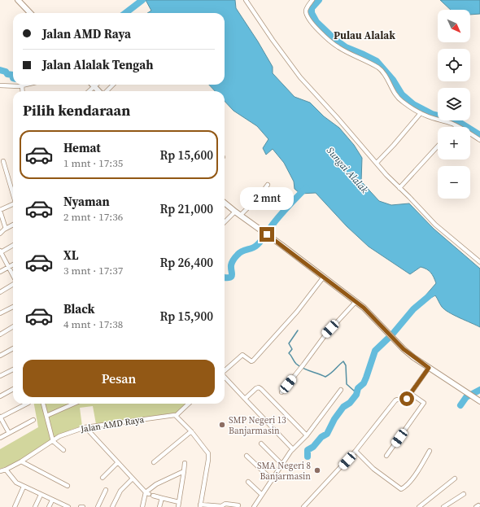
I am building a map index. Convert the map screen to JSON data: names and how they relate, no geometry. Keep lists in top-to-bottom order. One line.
{"streets":{"street":["Jalan AMD Raya"]},"districts":["Pulau Alalak"],"water":["Sungai Alalak"],"places":["SMP Negeri 13 Banjarmasin","SMA Negeri 8 Banjarmasin"],"north":"bottom right","page":{"map_buttons":["+","−"],"banner":["Jalan AMD Raya","Jalan Alalak Tengah"],"heading":"Pilih kendaraan","list":[{"name":"Hemat","note":"1 mnt · 17:35","value":"Rp 15,600"},{"name":"Nyaman","note":"2 mnt · 17:36","value":"Rp 21,000"},{"name":"XL","note":"3 mnt · 17:37","value":"Rp 26,400"},{"name":"Black","note":"4 mnt · 17:38","value":"Rp 15,900"}],"bubble":"2 mnt","buttons":"Pesan"}}
